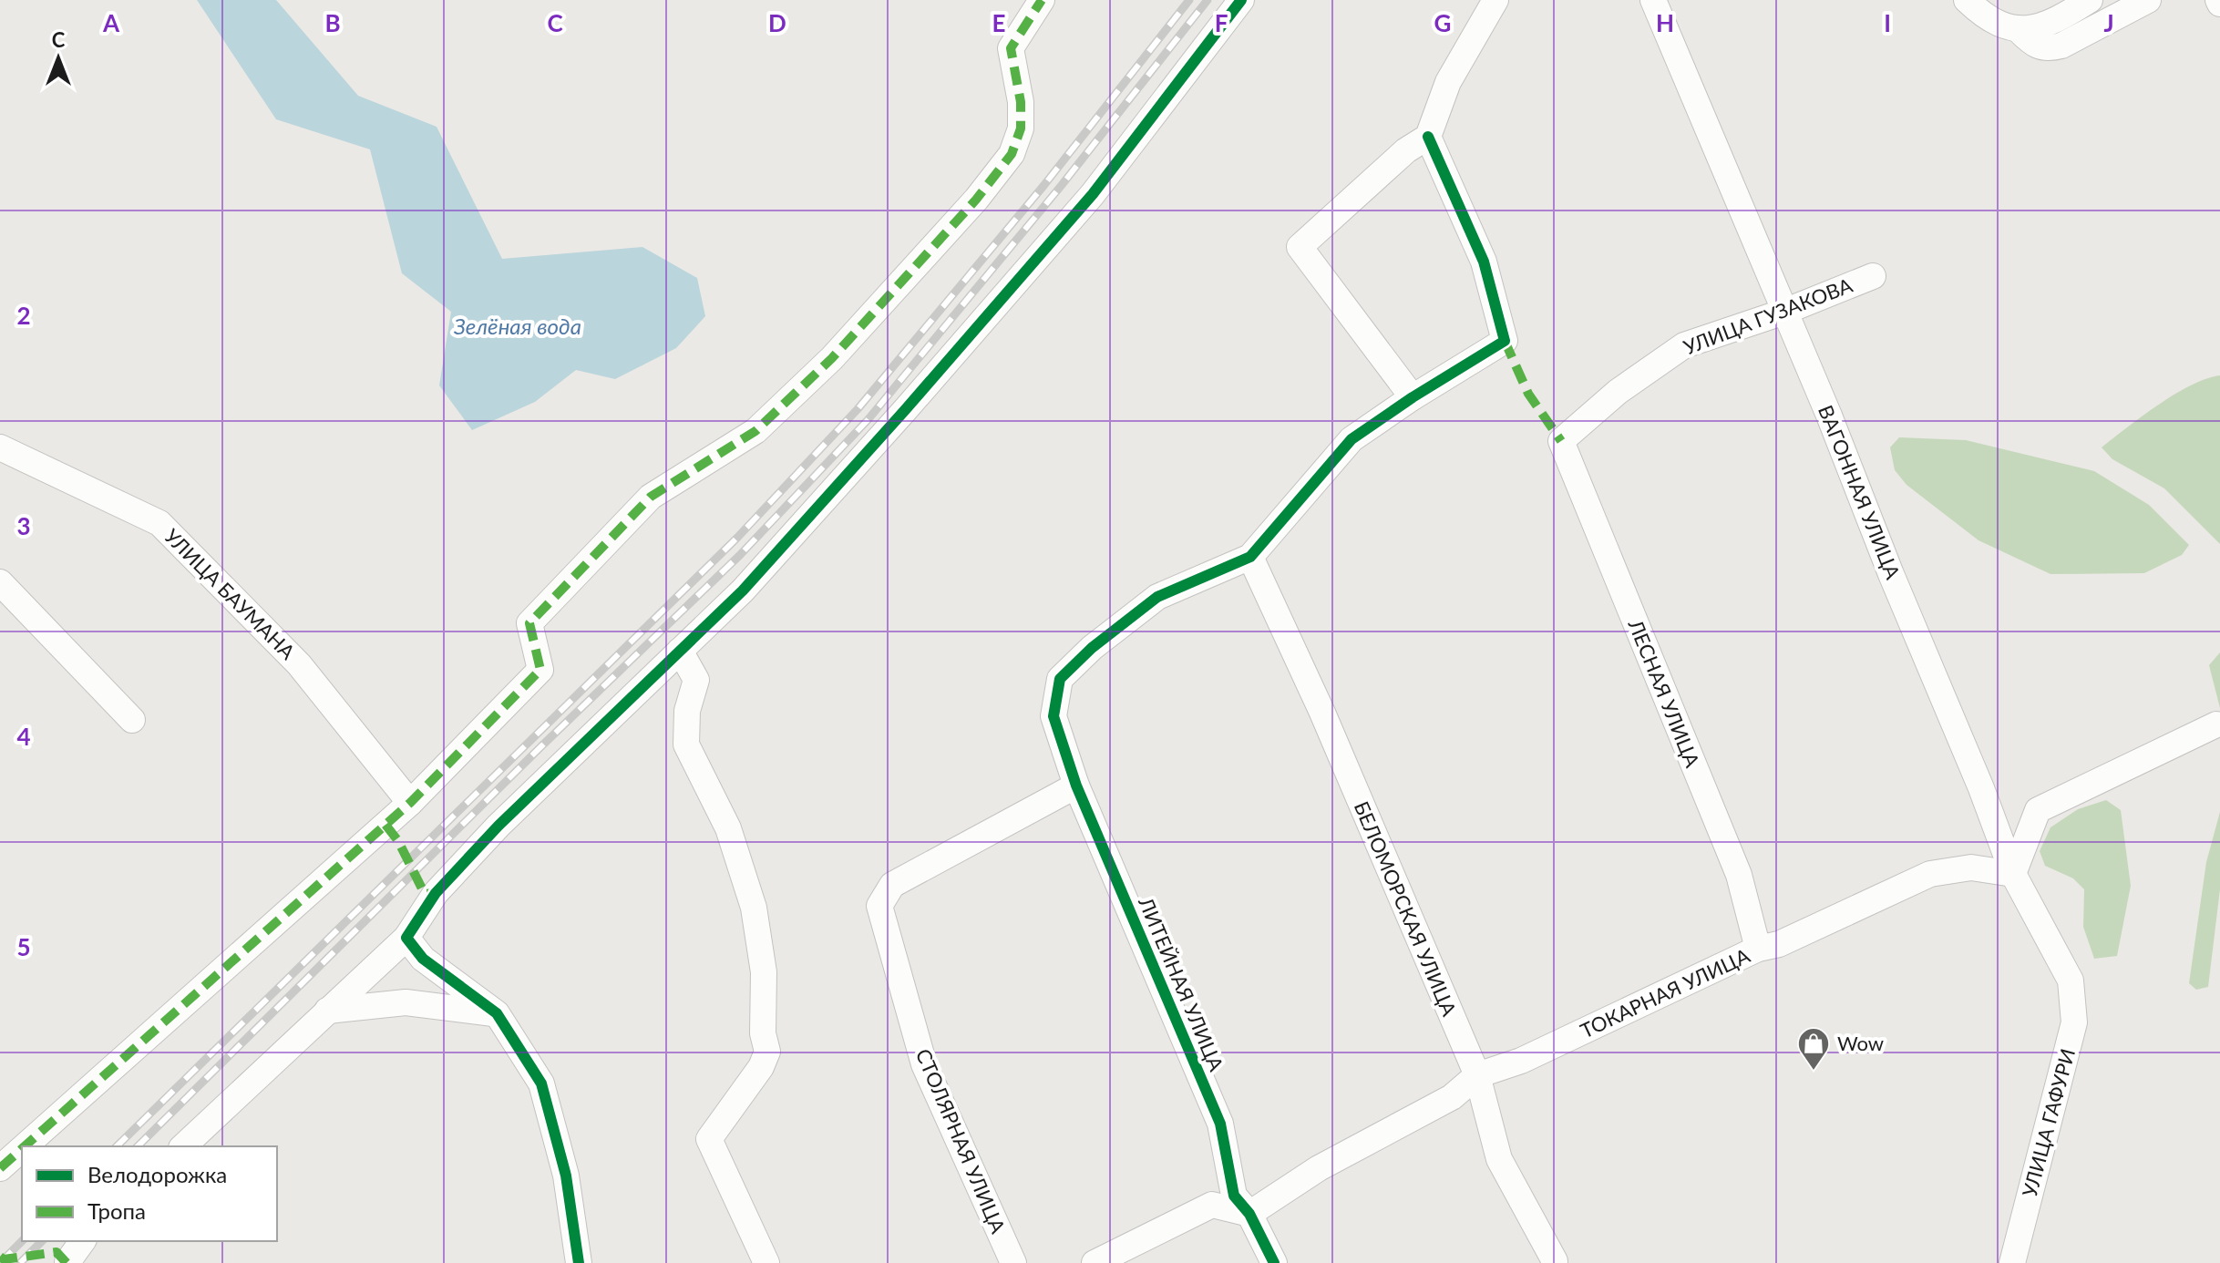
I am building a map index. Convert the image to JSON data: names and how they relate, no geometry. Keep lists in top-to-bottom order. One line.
{"streets":{"street":["УЛИЦА ГУЗАКОВА","ВАГОННАЯ УЛИЦА","УЛИЦА БАУМАНА","ЛЕСНАЯ УЛИЦА","БЕЛОМОРСКАЯ УЛИЦА","ЛИТЕЙНАЯ УЛИЦА","ТОКАРНАЯ УЛИЦА","УЛИЦА ГАФУРИ","СТОЛЯРНАЯ УЛИЦА"]},"crossings":[["УЛИЦА ГУЗАКОВА","ВАГОННАЯ УЛИЦА"],["УЛИЦА ГУЗАКОВА","ЛЕСНАЯ УЛИЦА"],["ВАГОННАЯ УЛИЦА","ТОКАРНАЯ УЛИЦА"],["ВАГОННАЯ УЛИЦА","УЛИЦА ГАФУРИ"],["ЛЕСНАЯ УЛИЦА","ТОКАРНАЯ УЛИЦА"],["БЕЛОМОРСКАЯ УЛИЦА","ЛИТЕЙНАЯ УЛИЦА"],["БЕЛОМОРСКАЯ УЛИЦА","ТОКАРНАЯ УЛИЦА"],["ЛИТЕЙНАЯ УЛИЦА","ТОКАРНАЯ УЛИЦА"],["ЛИТЕЙНАЯ УЛИЦА","СТОЛЯРНАЯ УЛИЦА"]],"water":["Зелёная вода"],"places":{"shop":["Wow"]},"legend":["Велодорожка","Тропа"],"north":"top","grid":{"columns":["A","B","C","D","E","F","G","H","I","J"],"rows":["2","3","4","5"]}}
